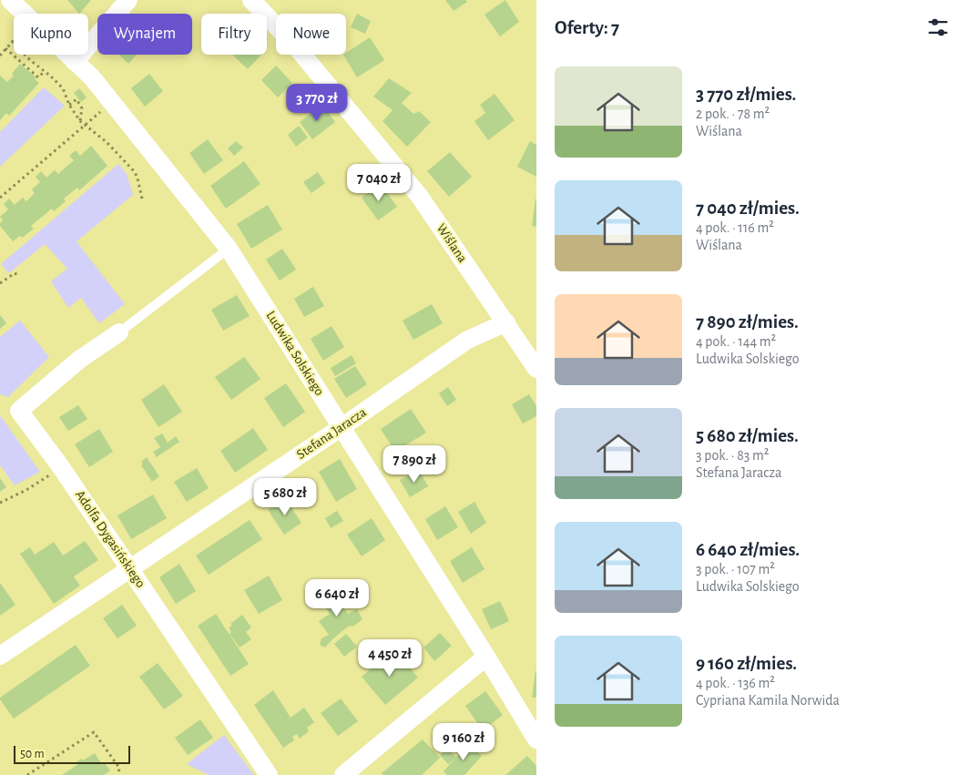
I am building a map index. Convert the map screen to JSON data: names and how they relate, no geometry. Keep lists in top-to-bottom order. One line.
{"streets":{"street":["Wiślana","Ludwika Solskiego","Stefana Jaracza","Adolfa Dygasińskiego"]},"crossings":[["Wiślana","Stefana Jaracza"],["Ludwika Solskiego","Stefana Jaracza"],["Stefana Jaracza","Adolfa Dygasińskiego"]],"scale_bar":"50 m","page":{"heading":"Oferty: 7","chip":["Kupno","Wynajem","Filtry","Nowe"],"list":[{"name":"3 770 zł/mies.","note":"2 pok. · 78 m² · Wiślana"},{"name":"7 040 zł/mies.","note":"4 pok. · 116 m² · Wiślana"},{"name":"7 890 zł/mies.","note":"4 pok. · 144 m² · Ludwika Solskiego"},{"name":"5 680 zł/mies.","note":"3 pok. · 83 m² · Stefana Jaracza"},{"name":"6 640 zł/mies.","note":"3 pok. · 107 m² · Ludwika Solskiego"},{"name":"9 160 zł/mies.","note":"4 pok. · 136 m² · Cypriana Kamila Norwida"}],"price":["3 770 zł","7 040 zł","7 890 zł","5 680 zł","6 640 zł","4 450 zł","9 160 zł"],"scale":"50 m"}}
